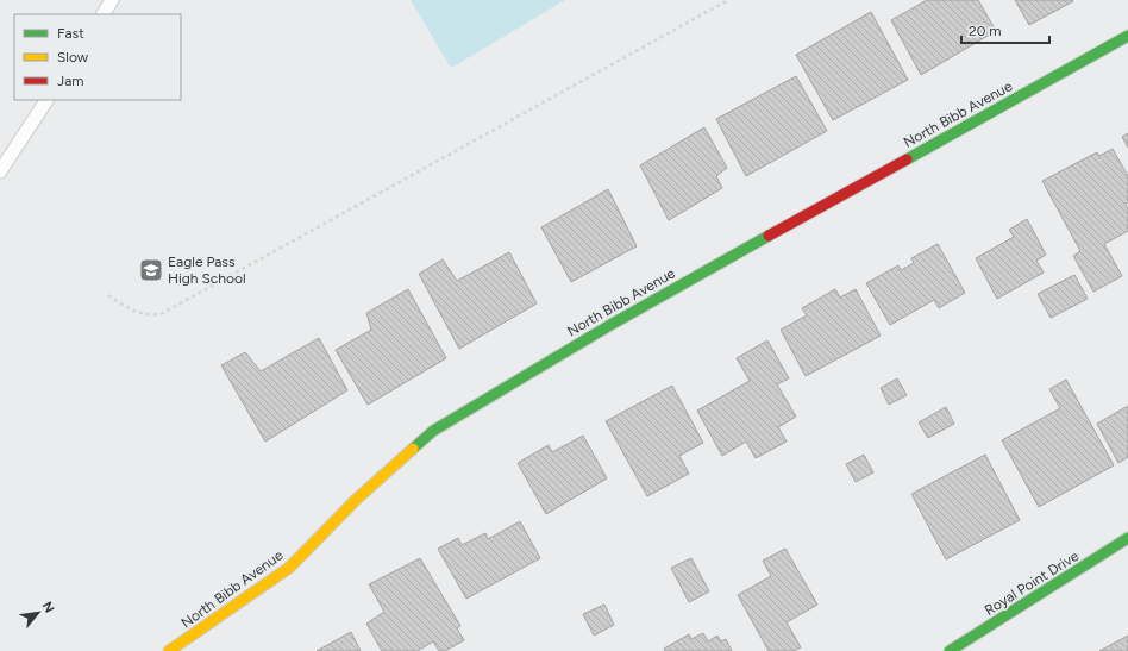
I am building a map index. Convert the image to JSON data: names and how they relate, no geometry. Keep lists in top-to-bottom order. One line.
{"streets":{"main road":["North Bibb Avenue","Royal Point Drive"]},"places":{"school or university":["Eagle Pass High School"]},"legend":["Fast","Slow","Jam"],"scale_bar":"20 m","north":"top right"}
